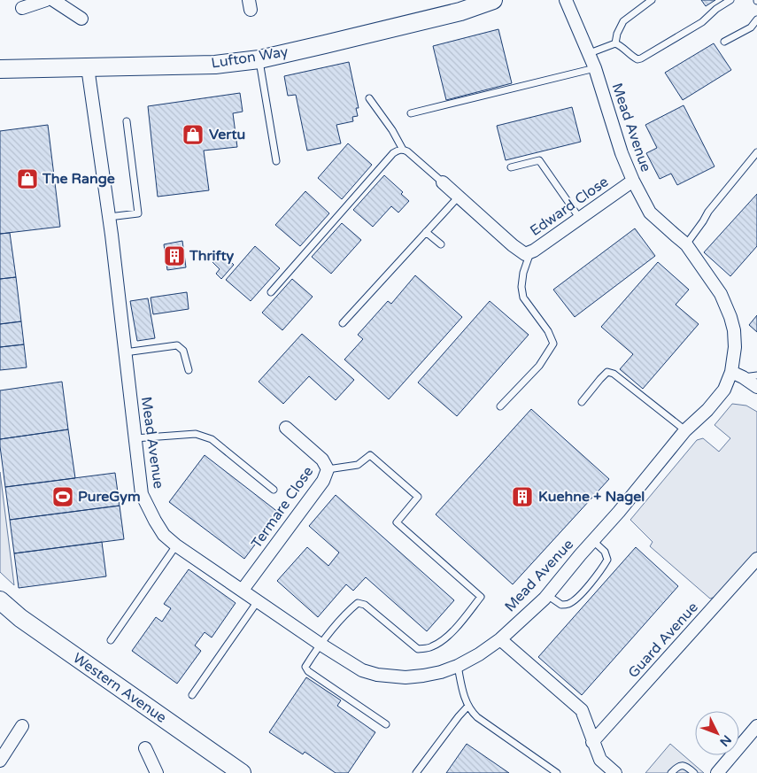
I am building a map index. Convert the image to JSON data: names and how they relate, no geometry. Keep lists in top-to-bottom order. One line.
{"streets":{"street":["Lufton Way","Mead Avenue","Edward Close","Termare Close","Guard Avenue","Western Avenue"]},"crossings":[["Lufton Way","Mead Avenue"],["Mead Avenue","Edward Close"],["Mead Avenue","Termare Close"]],"places":{"shop":["Vertu","The Range"],"building":["Thrifty","Kuehne + Nagel"],"sports":["PureGym"]},"north":"bottom right"}
